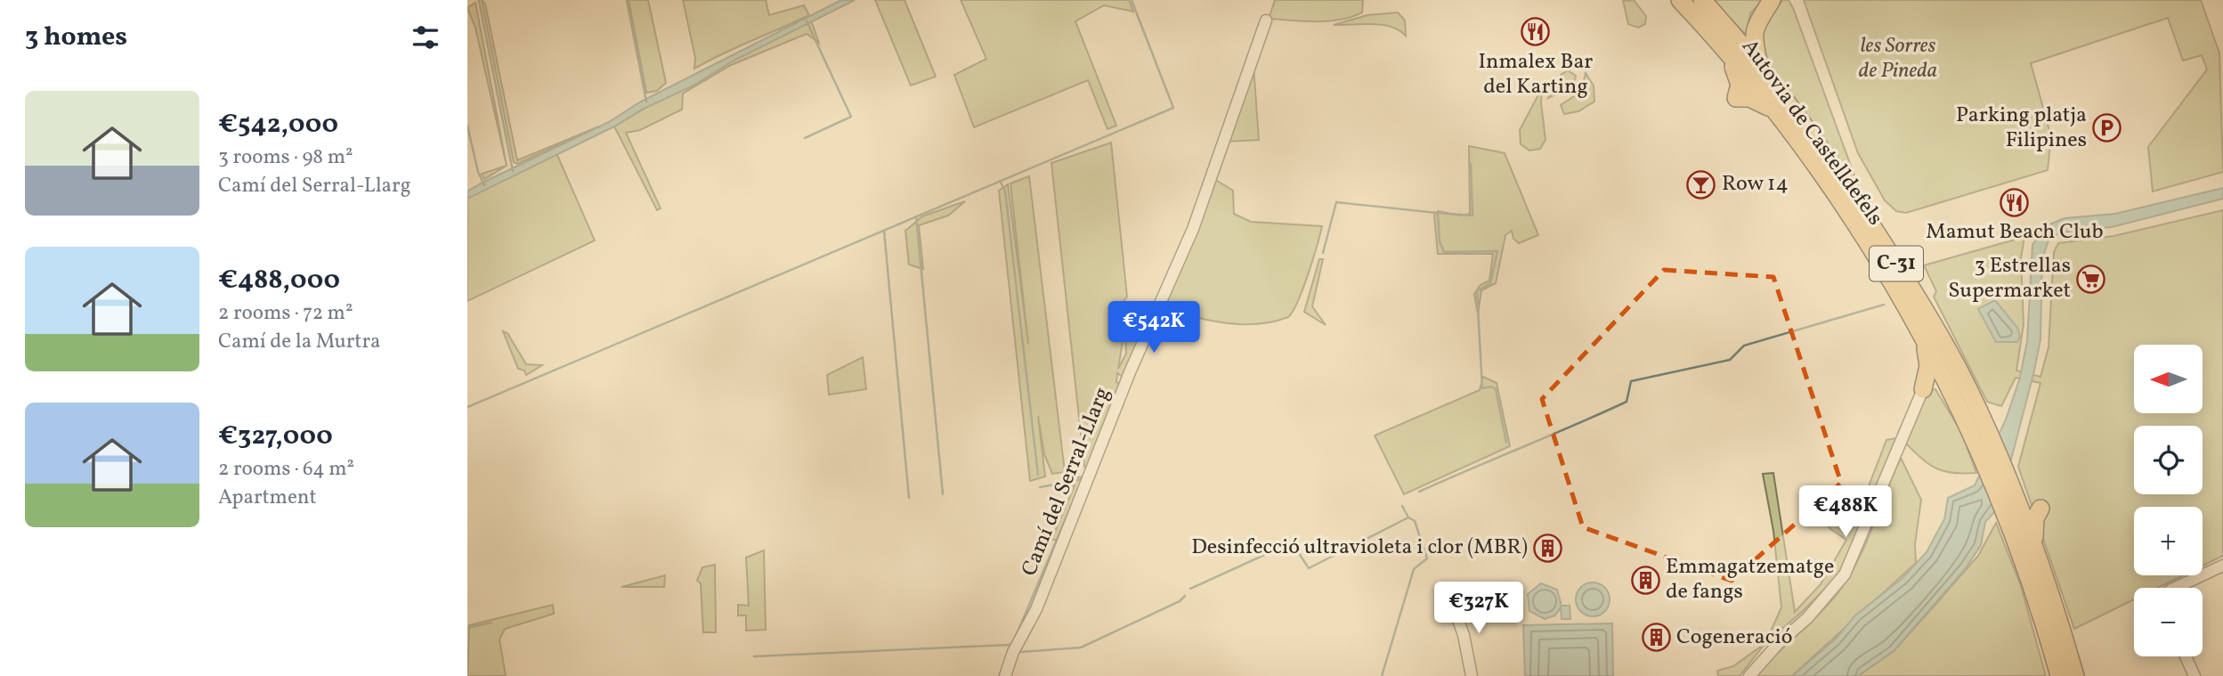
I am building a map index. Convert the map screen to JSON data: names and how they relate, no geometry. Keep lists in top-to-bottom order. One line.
{"streets":{"highway":["Autovia de Castelldefels","C-31"],"street":["Camí del Serral-Llarg"]},"parks":["les Sorres de Pineda"],"places":{"restaurant":["Inmalex Bar del Karting","Mamut Beach Club"],"parking":["Parking platja Filipines"],"bar":["Row 14"],"supermarket":["3 Estrellas Supermarket"],"building":["Desinfecció ultravioleta i clor (MBR)","Emmagatzematge de fangs","Cogeneració"]},"north":"left","page":{"heading":"3 homes","list":[{"name":"€542,000","note":"3 rooms · 98 m² · Camí del Serral-Llarg"},{"name":"€488,000","note":"2 rooms · 72 m² · Camí de la Murtra"},{"name":"€327,000","note":"2 rooms · 64 m² · Apartment"}],"price":["€542K","€488K","€327K"],"map_buttons":["+","−"]}}
